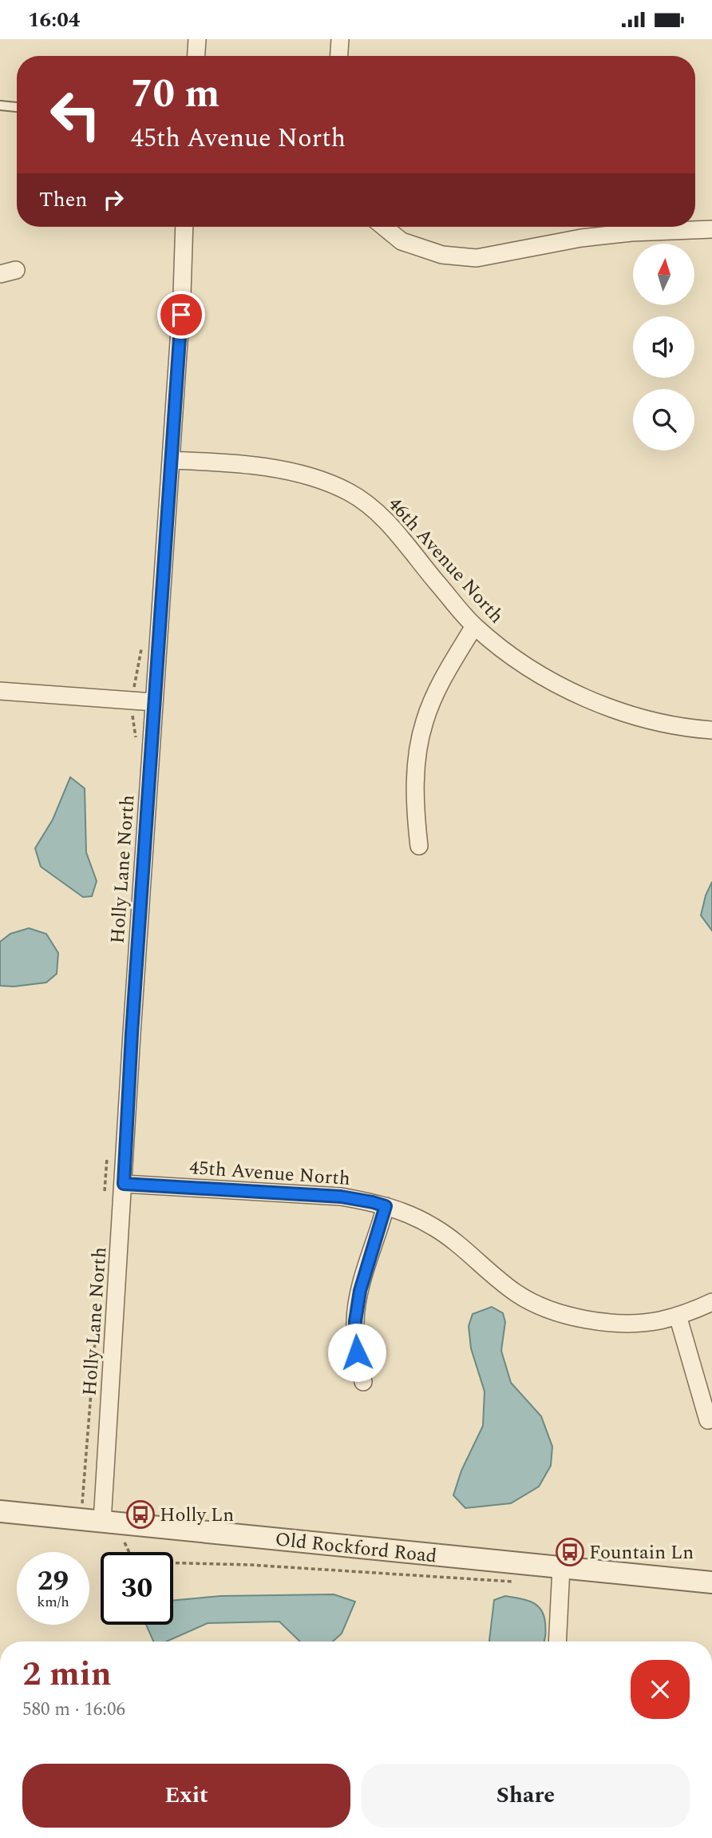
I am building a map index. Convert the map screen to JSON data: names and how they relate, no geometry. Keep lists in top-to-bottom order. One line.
{"streets":{"street":["46th Avenue North","Holly Lane North","45th Avenue North","Old Rockford Road"]},"crossings":[["46th Avenue North","Holly Lane North"],["Holly Lane North","45th Avenue North"],["Holly Lane North","Old Rockford Road"]],"places":{"bus stop":["Holly Ln","Fountain Ln"]},"north":"top","page":{"status":"16:04","turn":["70 m","45th Avenue North"],"then":"Then","speed":"29 km/h","limit":"30","heading":["2 min","580 m · 16:06"],"buttons":["Exit","Share"]}}
